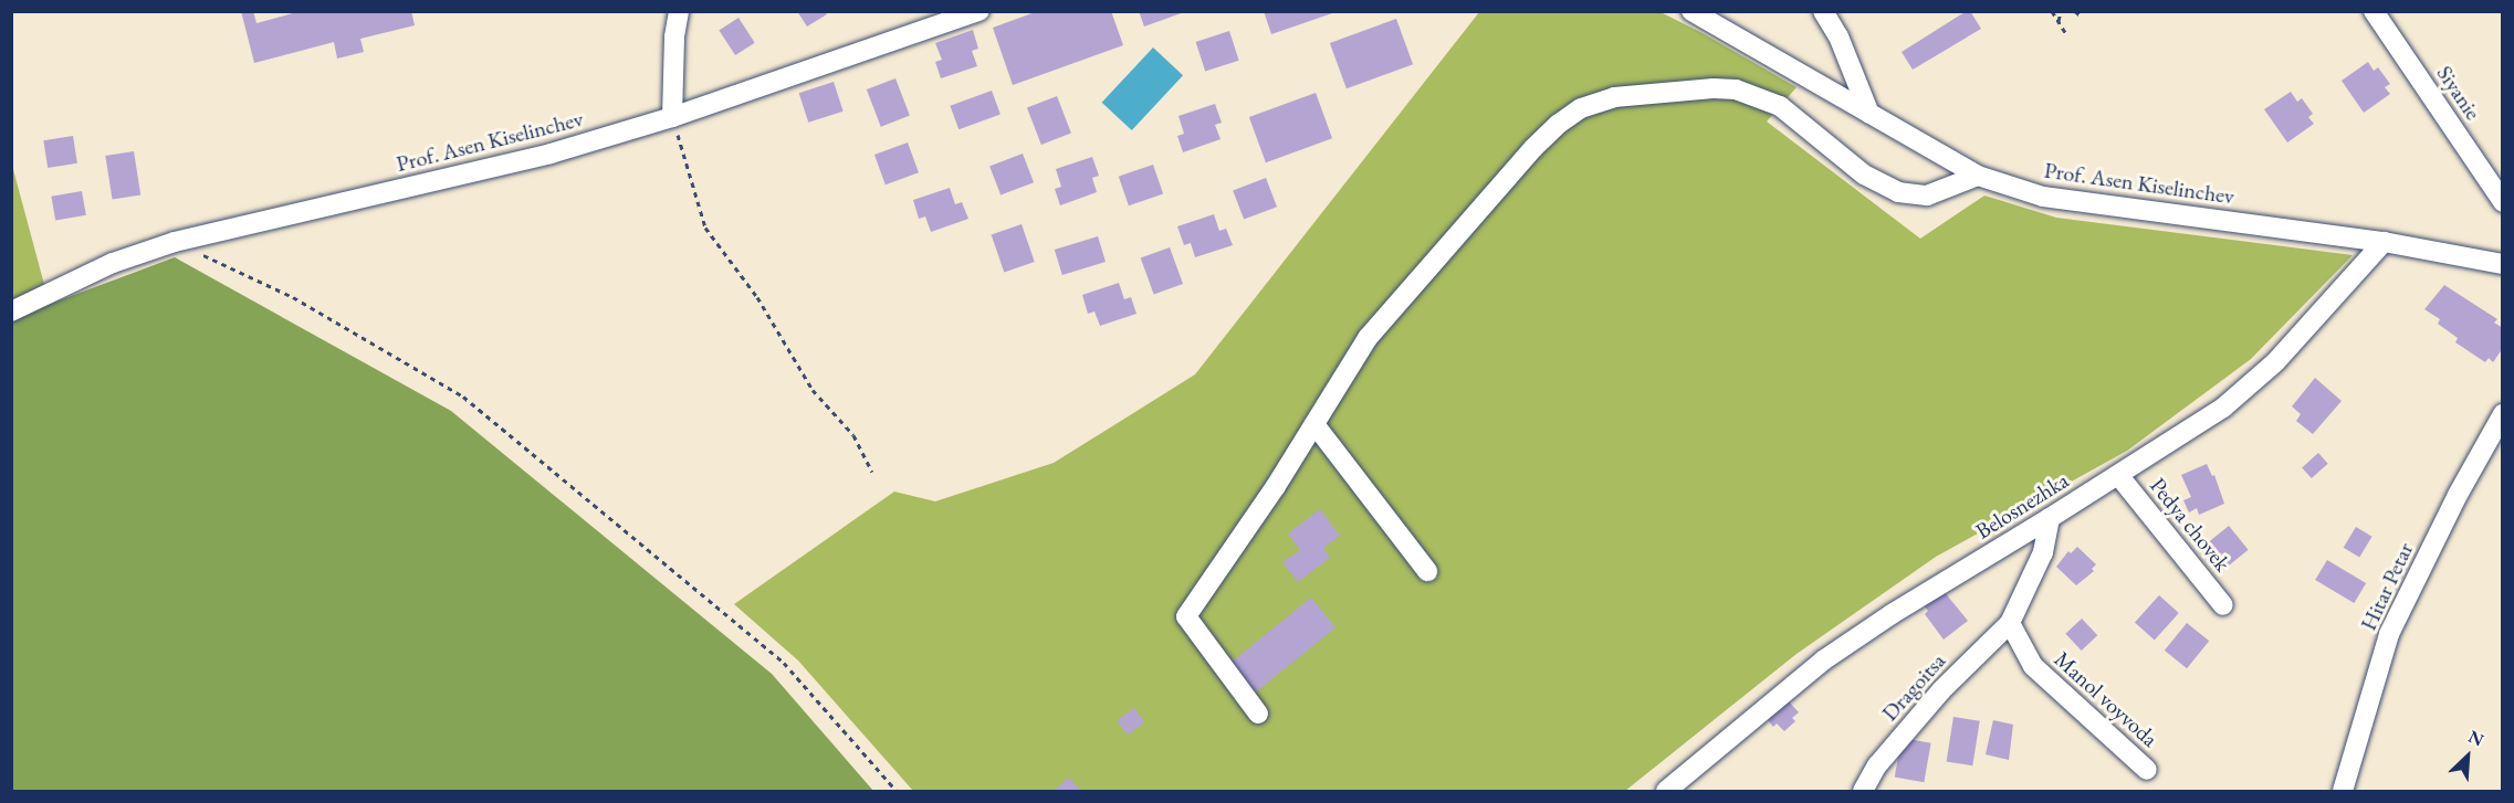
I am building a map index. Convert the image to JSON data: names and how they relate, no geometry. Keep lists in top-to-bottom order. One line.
{"streets":{"street":["Siyanie","Prof. Asen Kiselinchev","Belosnezhka","Pedya chovek","Hitar Petar","Dragoitsa","Manol voyvoda"]},"crossings":[["Prof. Asen Kiselinchev","Belosnezhka"],["Belosnezhka","Pedya chovek"],["Dragoitsa","Manol voyvoda"]],"north":"top right"}
